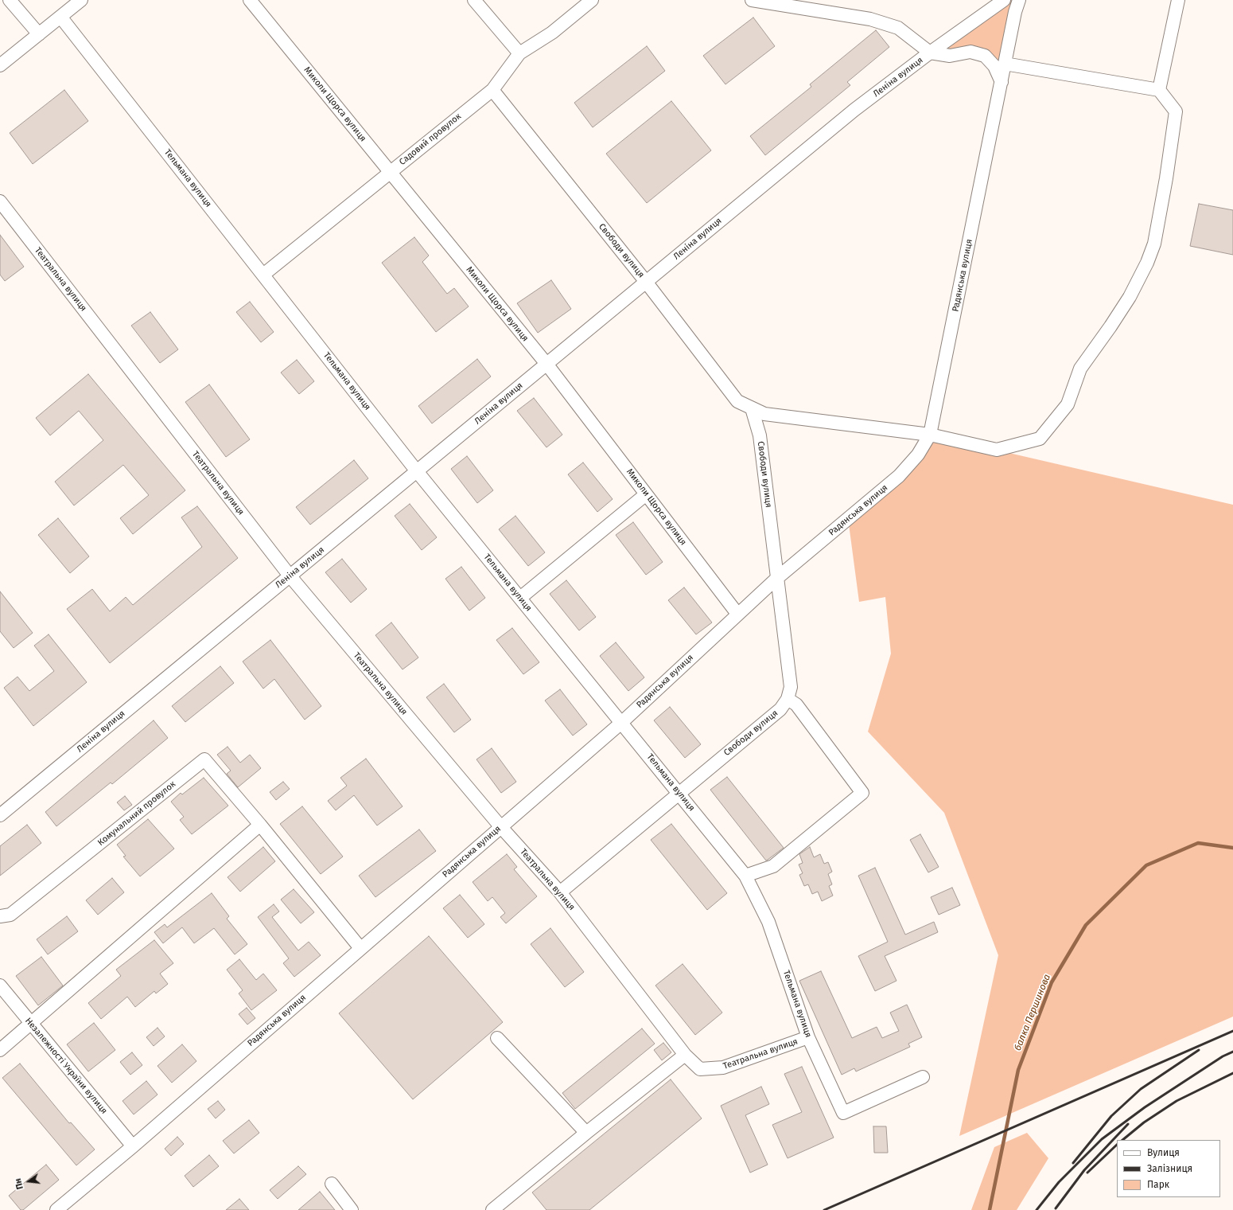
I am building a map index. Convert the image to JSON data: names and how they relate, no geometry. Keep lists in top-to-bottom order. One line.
{"streets":{"street":["Леніна вулиця","Миколи Щорса вулиця","Садовий провулок","Тельмана вулиця","Свободи вулиця","Радянська вулиця","Театральна вулиця","Комунальний провулок","Незалежності України вулиця"]},"crossings":[["Леніна вулиця","Миколи Щорса вулиця"],["Леніна вулиця","Тельмана вулиця"],["Леніна вулиця","Свободи вулиця"],["Леніна вулиця","Театральна вулиця"],["Миколи Щорса вулиця","Садовий провулок"],["Миколи Щорса вулиця","Радянська вулиця"],["Садовий провулок","Тельмана вулиця"],["Садовий провулок","Свободи вулиця"],["Тельмана вулиця","Свободи вулиця"],["Тельмана вулиця","Радянська вулиця"],["Тельмана вулиця","Театральна вулиця"],["Свободи вулиця","Радянська вулиця"],["Свободи вулиця","Театральна вулиця"],["Радянська вулиця","Театральна вулиця"],["Радянська вулиця","Комунальний провулок"],["Радянська вулиця","Незалежності України вулиця"]],"water":["балка Першинова"],"legend":["Вулиця","Залізниця","Парк"],"north":"left"}
